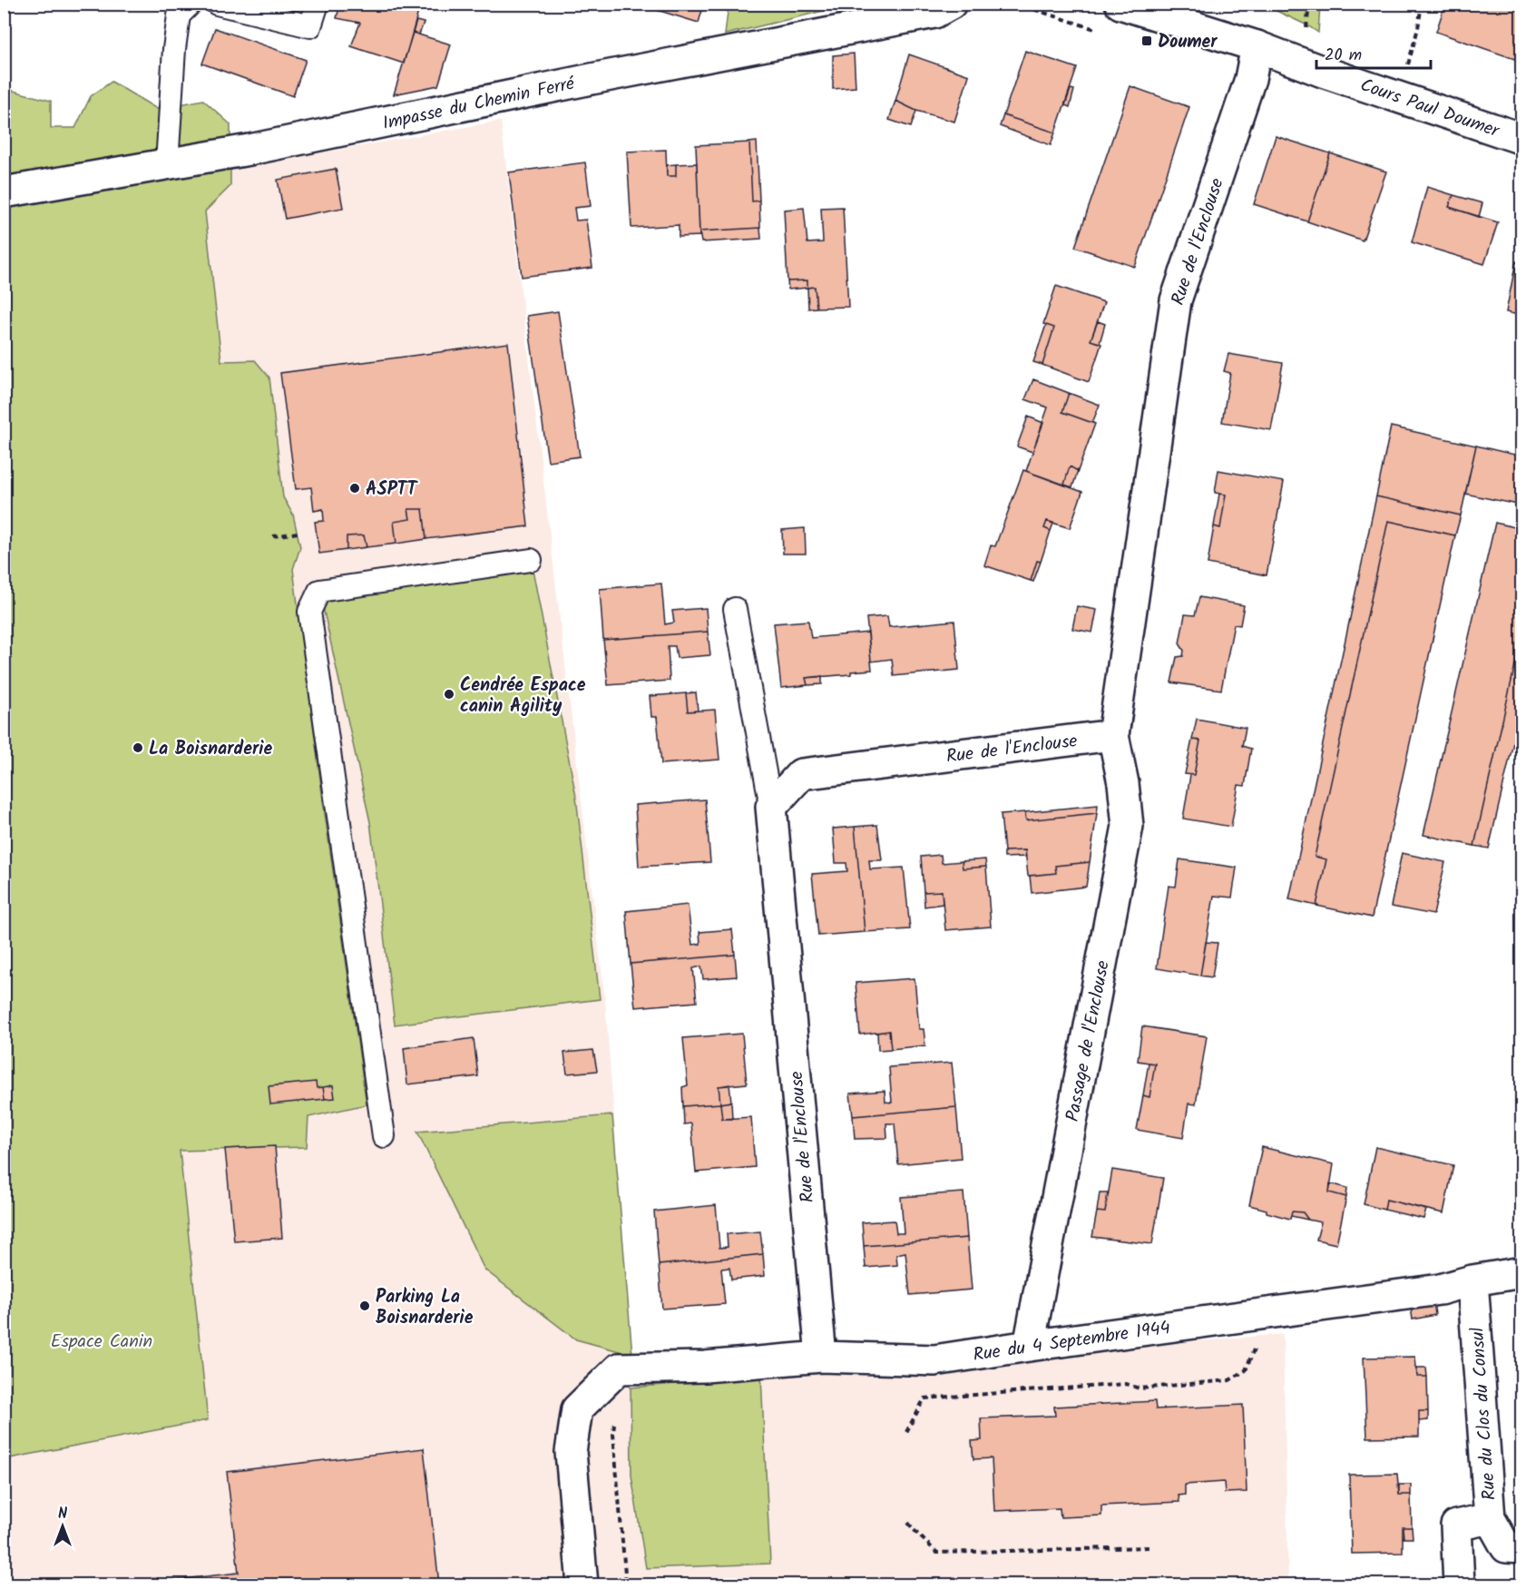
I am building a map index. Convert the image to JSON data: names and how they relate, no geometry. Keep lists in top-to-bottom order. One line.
{"streets":{"street":["Impasse du Chemin Ferré","Cours Paul Doumer","Rue de l'Enclouse","Passage de l'Enclouse","Rue du 4 Septembre 1944","Rue du Clos du Consul"]},"crossings":[["Cours Paul Doumer","Rue de l'Enclouse"],["Rue de l'Enclouse","Passage de l'Enclouse"],["Rue de l'Enclouse","Rue du 4 Septembre 1944"],["Passage de l'Enclouse","Rue du 4 Septembre 1944"],["Rue du 4 Septembre 1944","Rue du Clos du Consul"]],"parks":["Espace Canin"],"places":{"transit":["Doumer"],"other":["ASPTT","Cendrée Espace canin Agility","La Boisnarderie","Parking La Boisnarderie"]},"scale_bar":"20 m","north":"top"}
